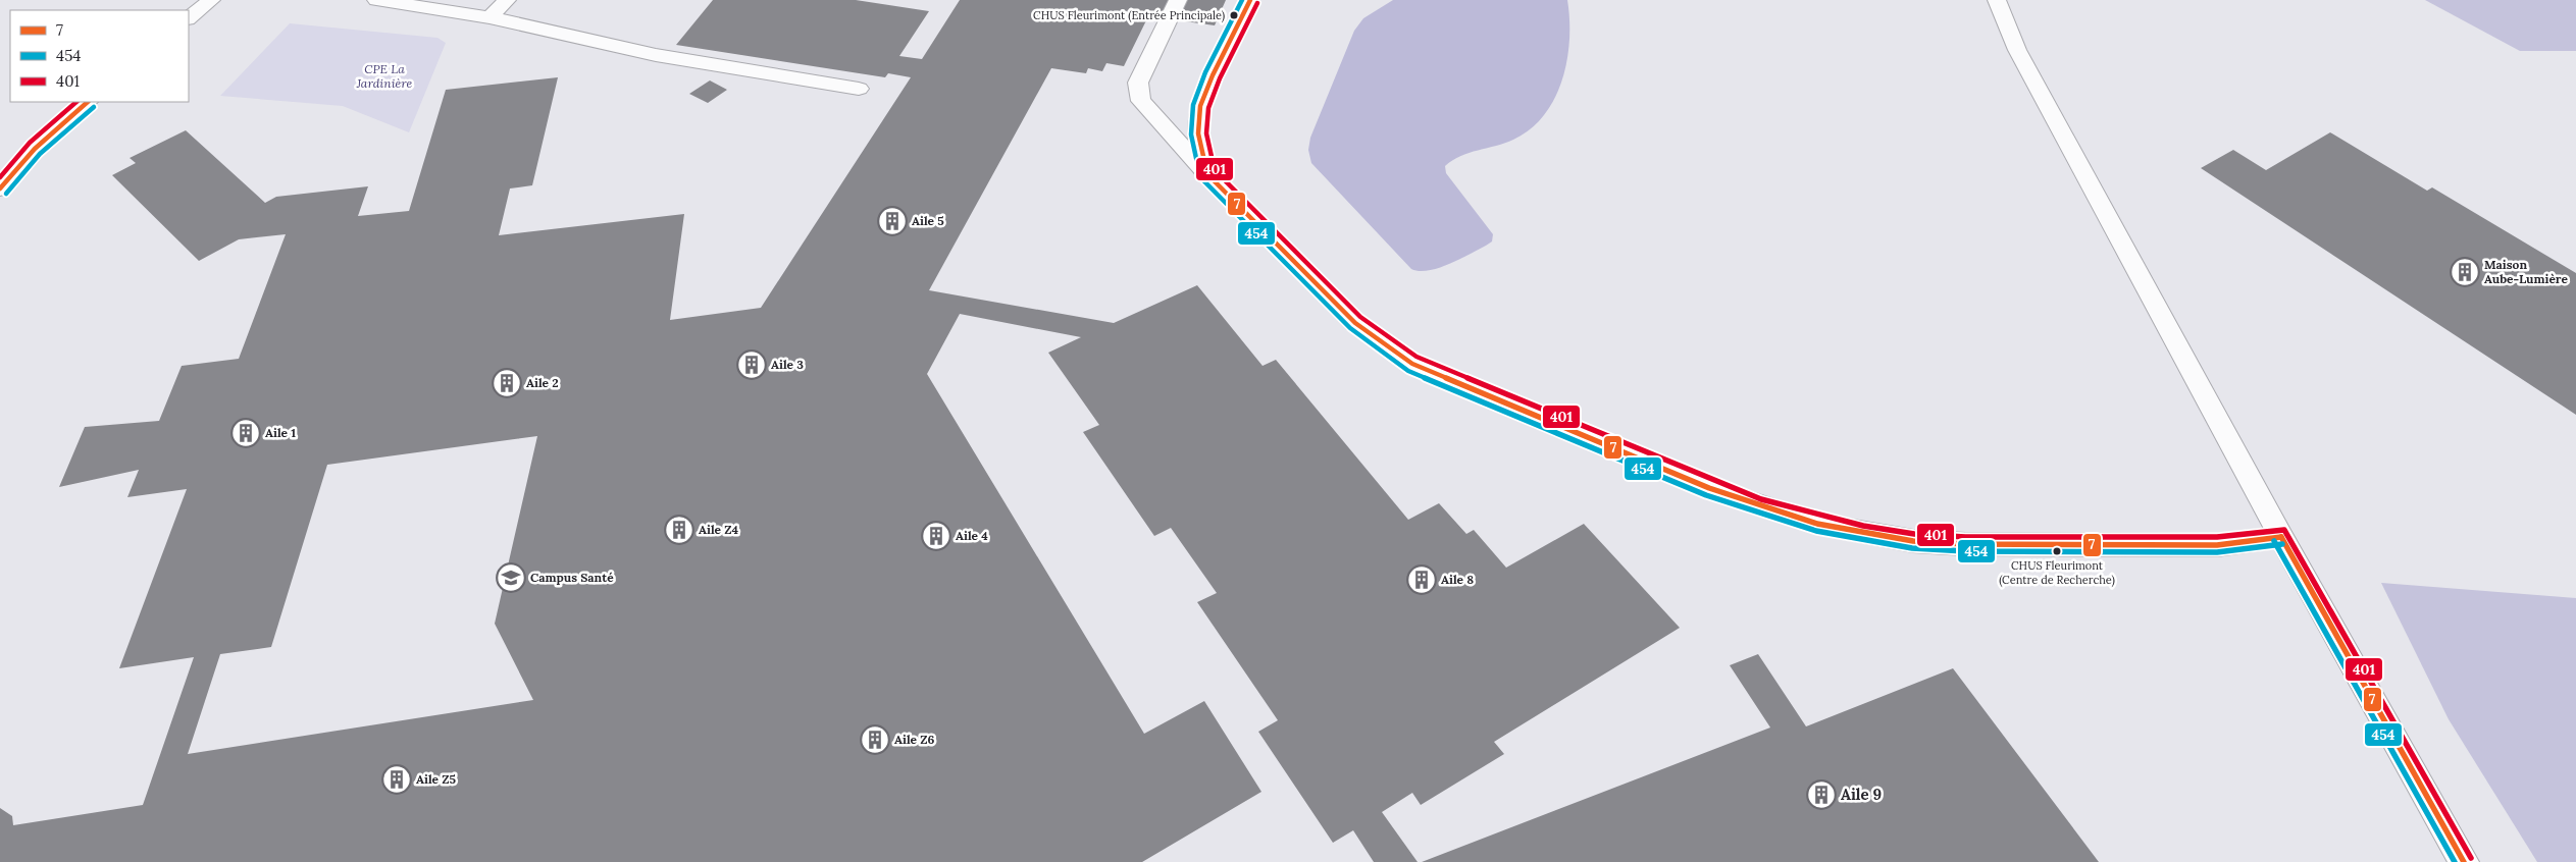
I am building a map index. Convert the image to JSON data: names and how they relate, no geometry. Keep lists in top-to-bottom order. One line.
{"parks":["CPE La Jardinière"],"places":{"other":["CHUS Fleurimont (Entrée Principale)","CHUS Fleurimont (Centre de Recherche)"],"building":["Aile 5","Maison Aube-Lumière","Aile 3","Aile 2","Aile 1","Aile Z4","Aile 4","Aile 8","Aile Z6","Aile Z5","Aile 9"],"school or university":["Campus Santé"]},"lines":["transit line 7","transit line 454","transit line 401"],"legend":["7","454","401"]}
